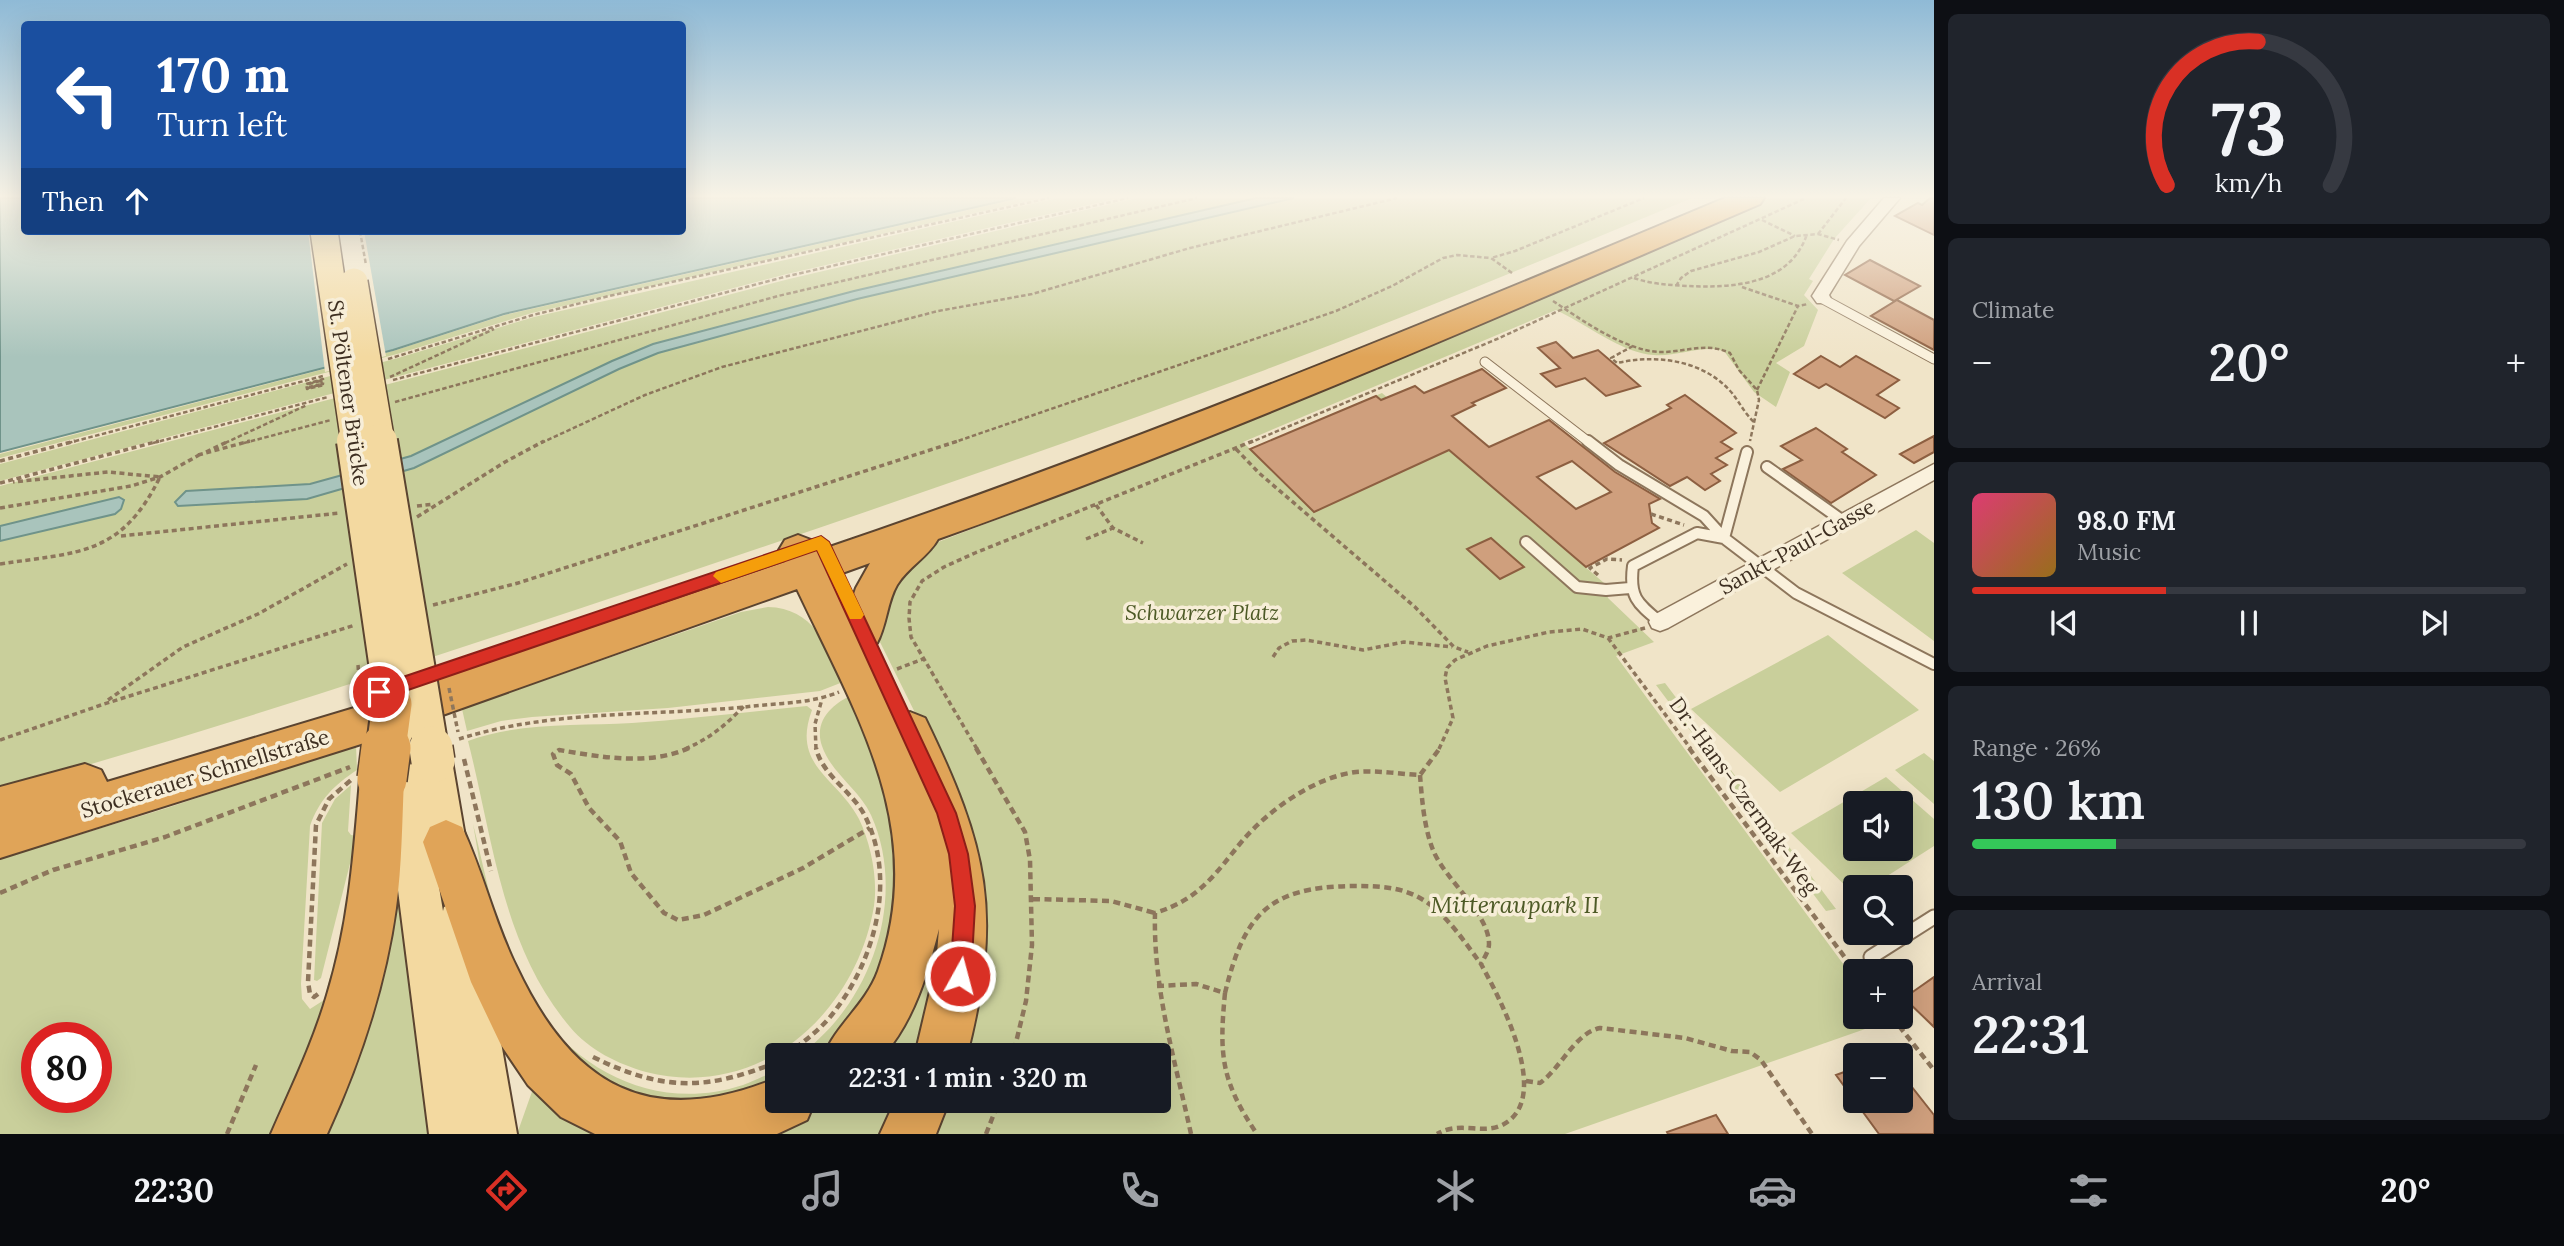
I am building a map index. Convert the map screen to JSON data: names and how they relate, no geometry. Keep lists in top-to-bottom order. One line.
{"streets":{"highway":["Stockerauer Schnellstraße"],"main road":["St. Pöltener Brücke"],"street":["Sankt-Paul-Gasse"],"path":["Dr.-Hans-Czermak-Weg"]},"parks":["Schwarzer Platz","Mitteraupark II"],"page":{"turn":["170 m","Turn left"],"then":"Then","tile":["Climate",["Range · 26%","130 km"],["Arrival","22:31"]],"heat":["−","20°","+"],"song":["98.0 FM","Music"],"map_buttons":["+","−"],"limit":"80","trip":"22:31 · 1 min · 320 m","tabs":["22:30","20°"],"gauge":["73","km/h"]}}
